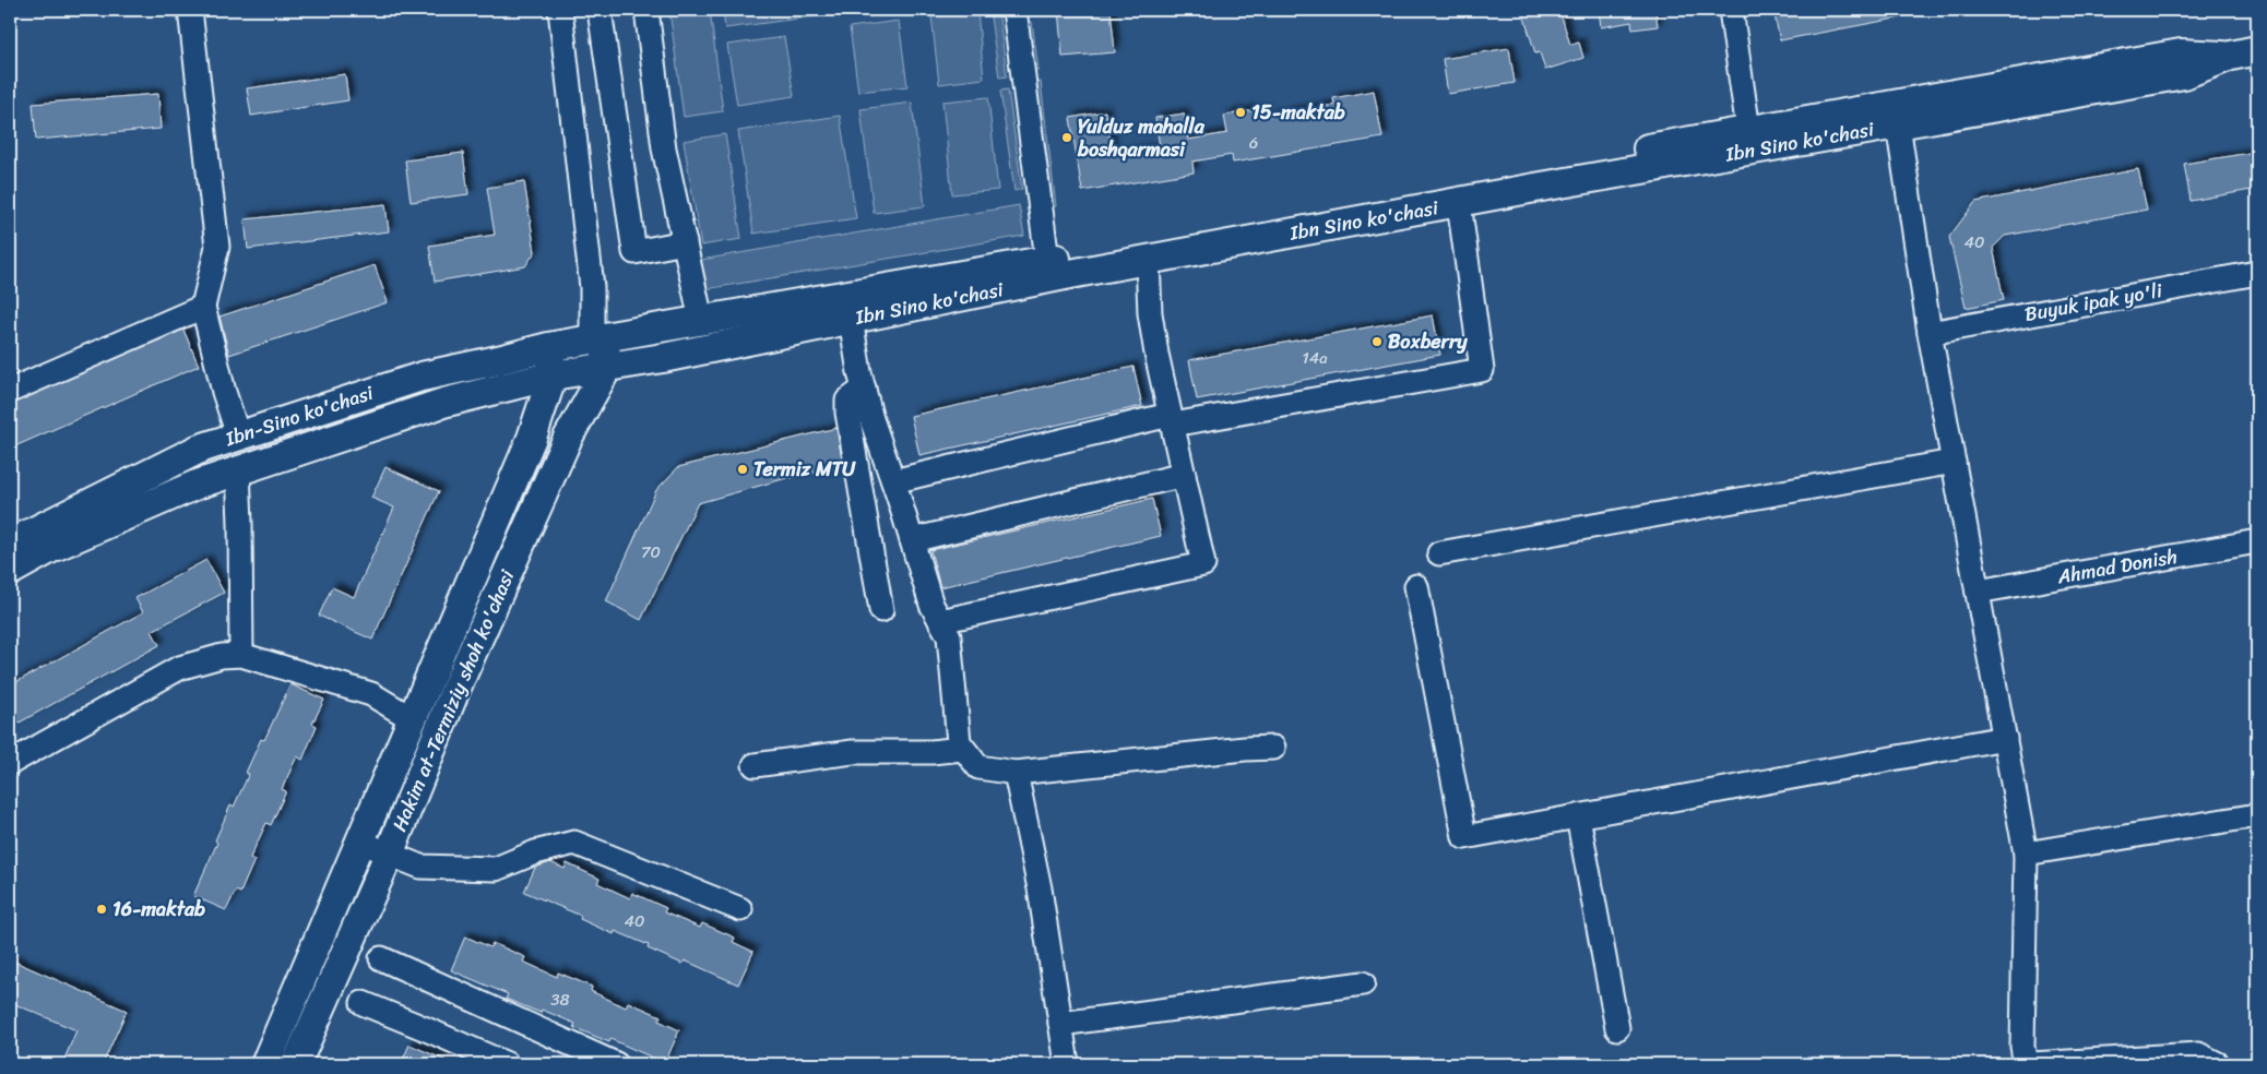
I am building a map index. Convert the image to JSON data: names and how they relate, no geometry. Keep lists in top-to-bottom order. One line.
{"streets":{"main road":["Ibn Sino ko'chasi","Ibn-Sino ko'chasi","Hakim at-Termiziy shoh ko'chasi"],"street":["Buyuk ipak yo'li","Ahmad Donish"]},"crossings":[["Ibn Sino ko'chasi","Ibn-Sino ko'chasi"],["Ibn Sino ko'chasi","Hakim at-Termiziy shoh ko'chasi"],["Ibn-Sino ko'chasi","Hakim at-Termiziy shoh ko'chasi"]],"places":["15-maktab","Yulduz mahalla boshqarmasi","Boxberry","Termiz MTU","16-maktab"],"house_numbers":["6","40","14a","70","40","38"]}
